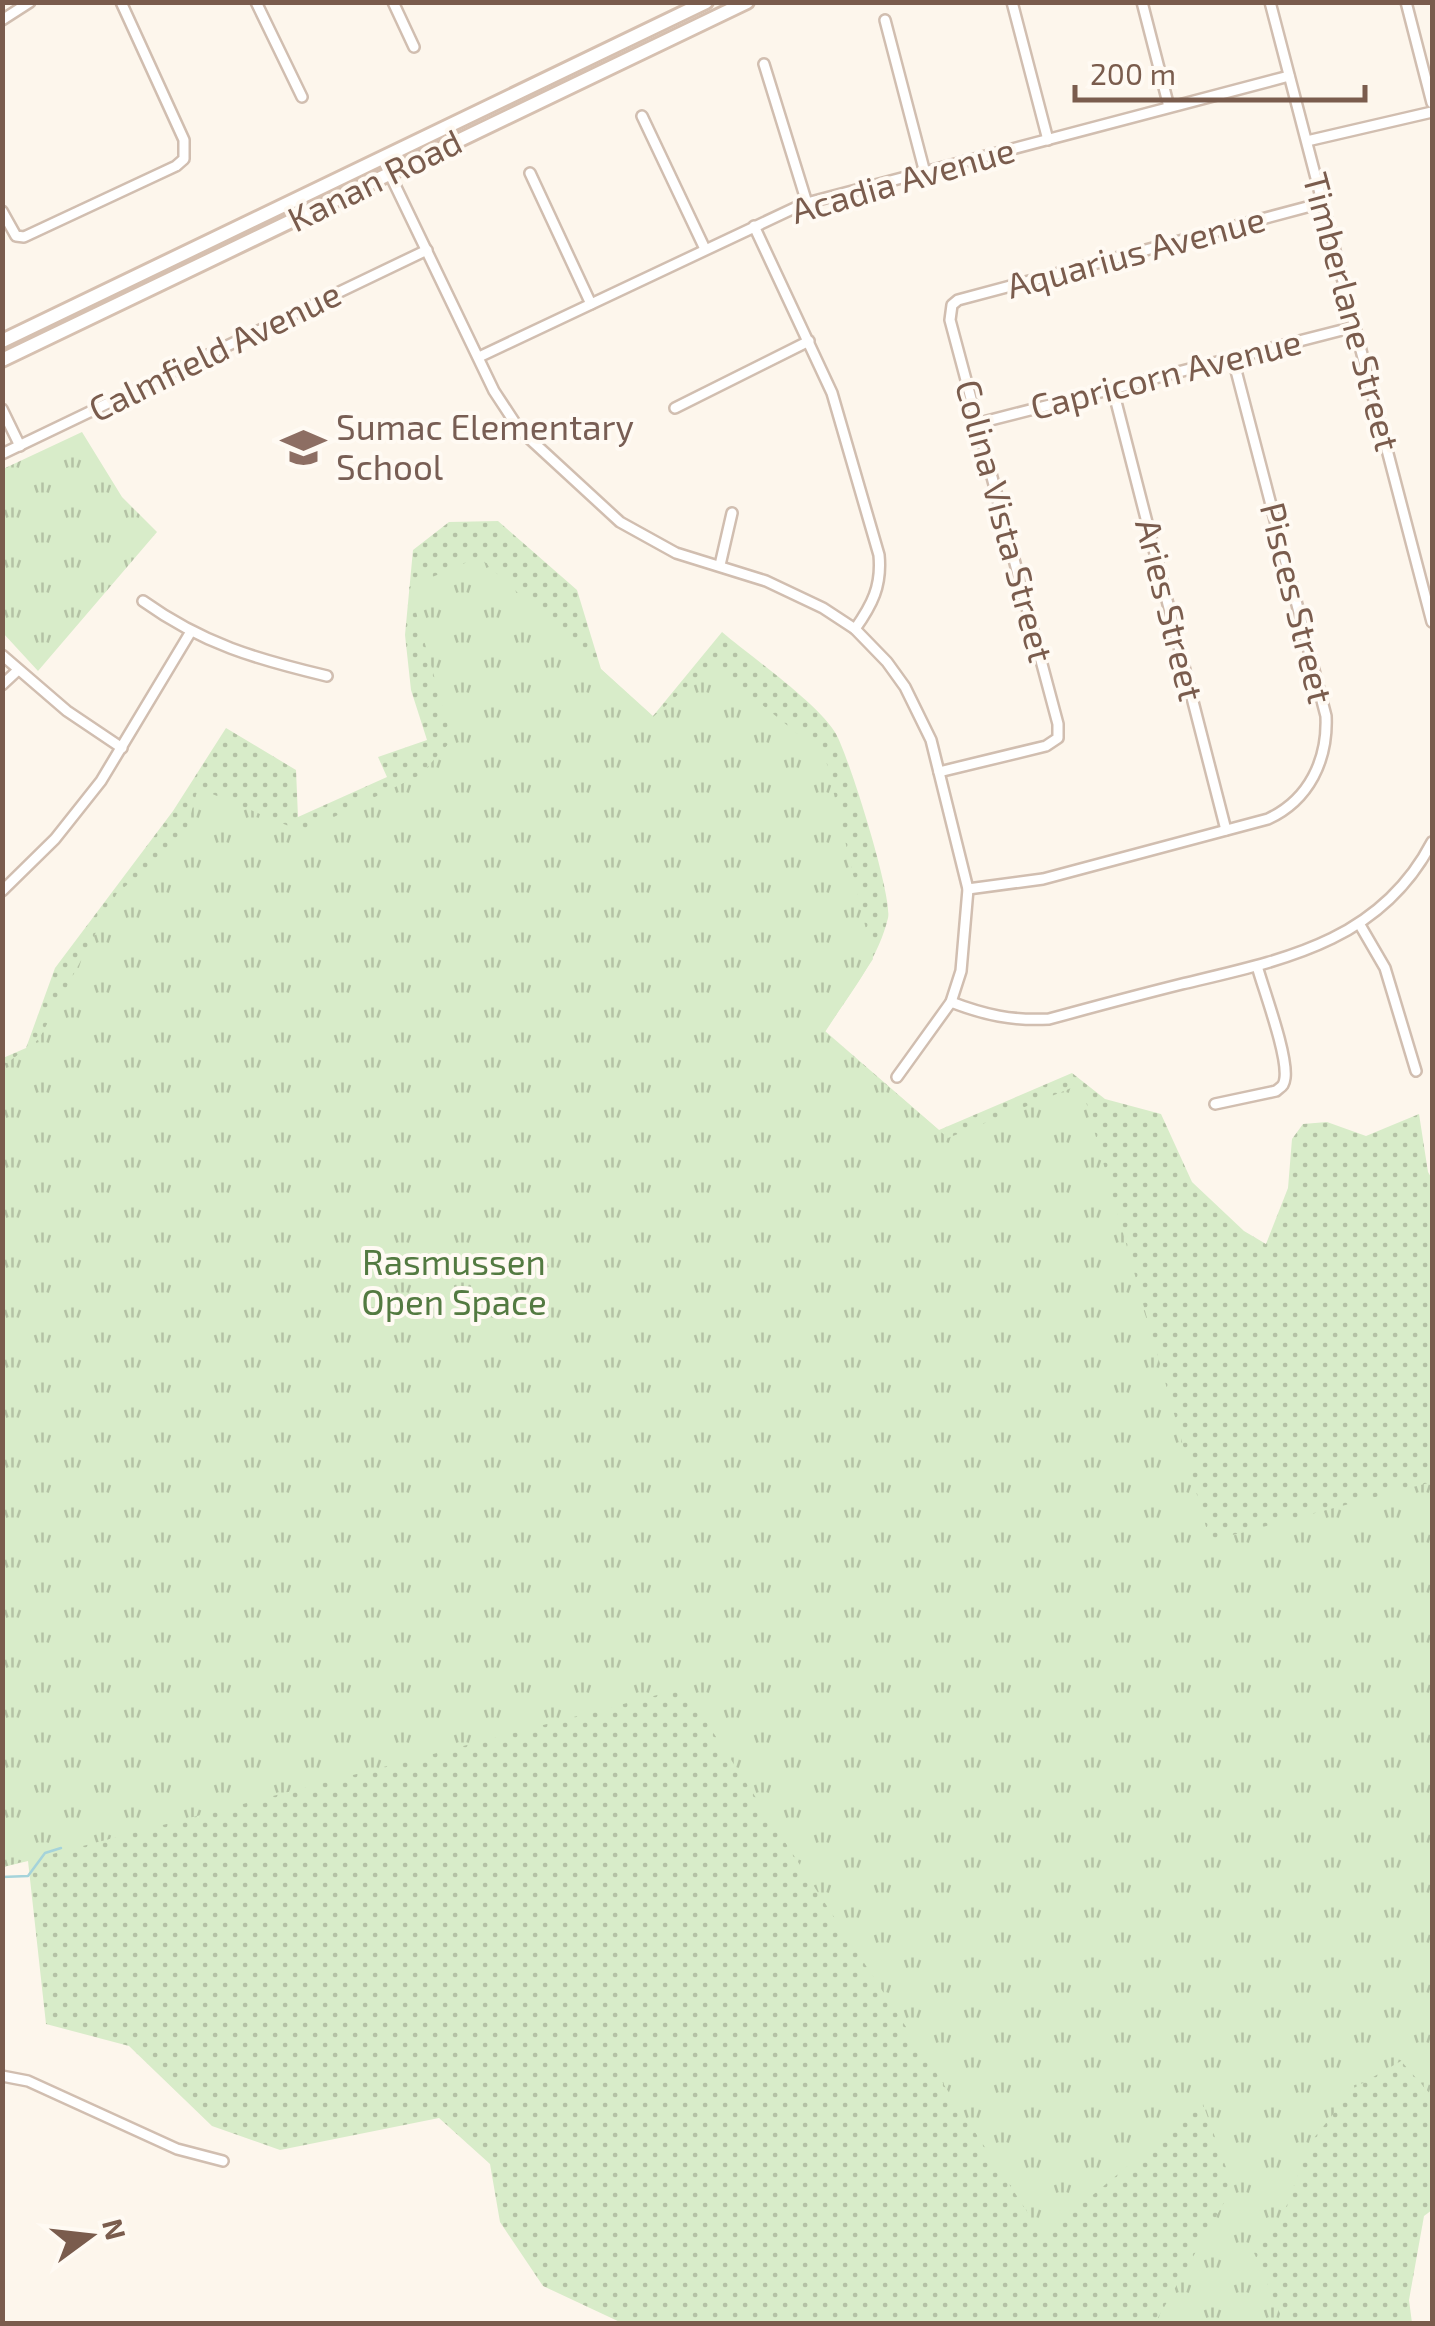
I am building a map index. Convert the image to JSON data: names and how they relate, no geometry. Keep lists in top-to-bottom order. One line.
{"streets":{"main road":["Kanan Road"],"street":["Acadia Avenue","Aquarius Avenue","Timberlane Street","Calmfield Avenue","Capricorn Avenue","Colina Vista Street","Pisces Street","Aries Street"]},"crossings":[["Acadia Avenue","Timberlane Street"],["Aquarius Avenue","Timberlane Street"],["Aquarius Avenue","Colina Vista Street"],["Timberlane Street","Capricorn Avenue"],["Capricorn Avenue","Colina Vista Street"],["Capricorn Avenue","Pisces Street"],["Capricorn Avenue","Aries Street"],["Pisces Street","Aries Street"]],"parks":["Rasmussen Open Space"],"places":{"school or university":["Sumac Elementary School"]},"scale_bar":"200 m","north":"right"}
